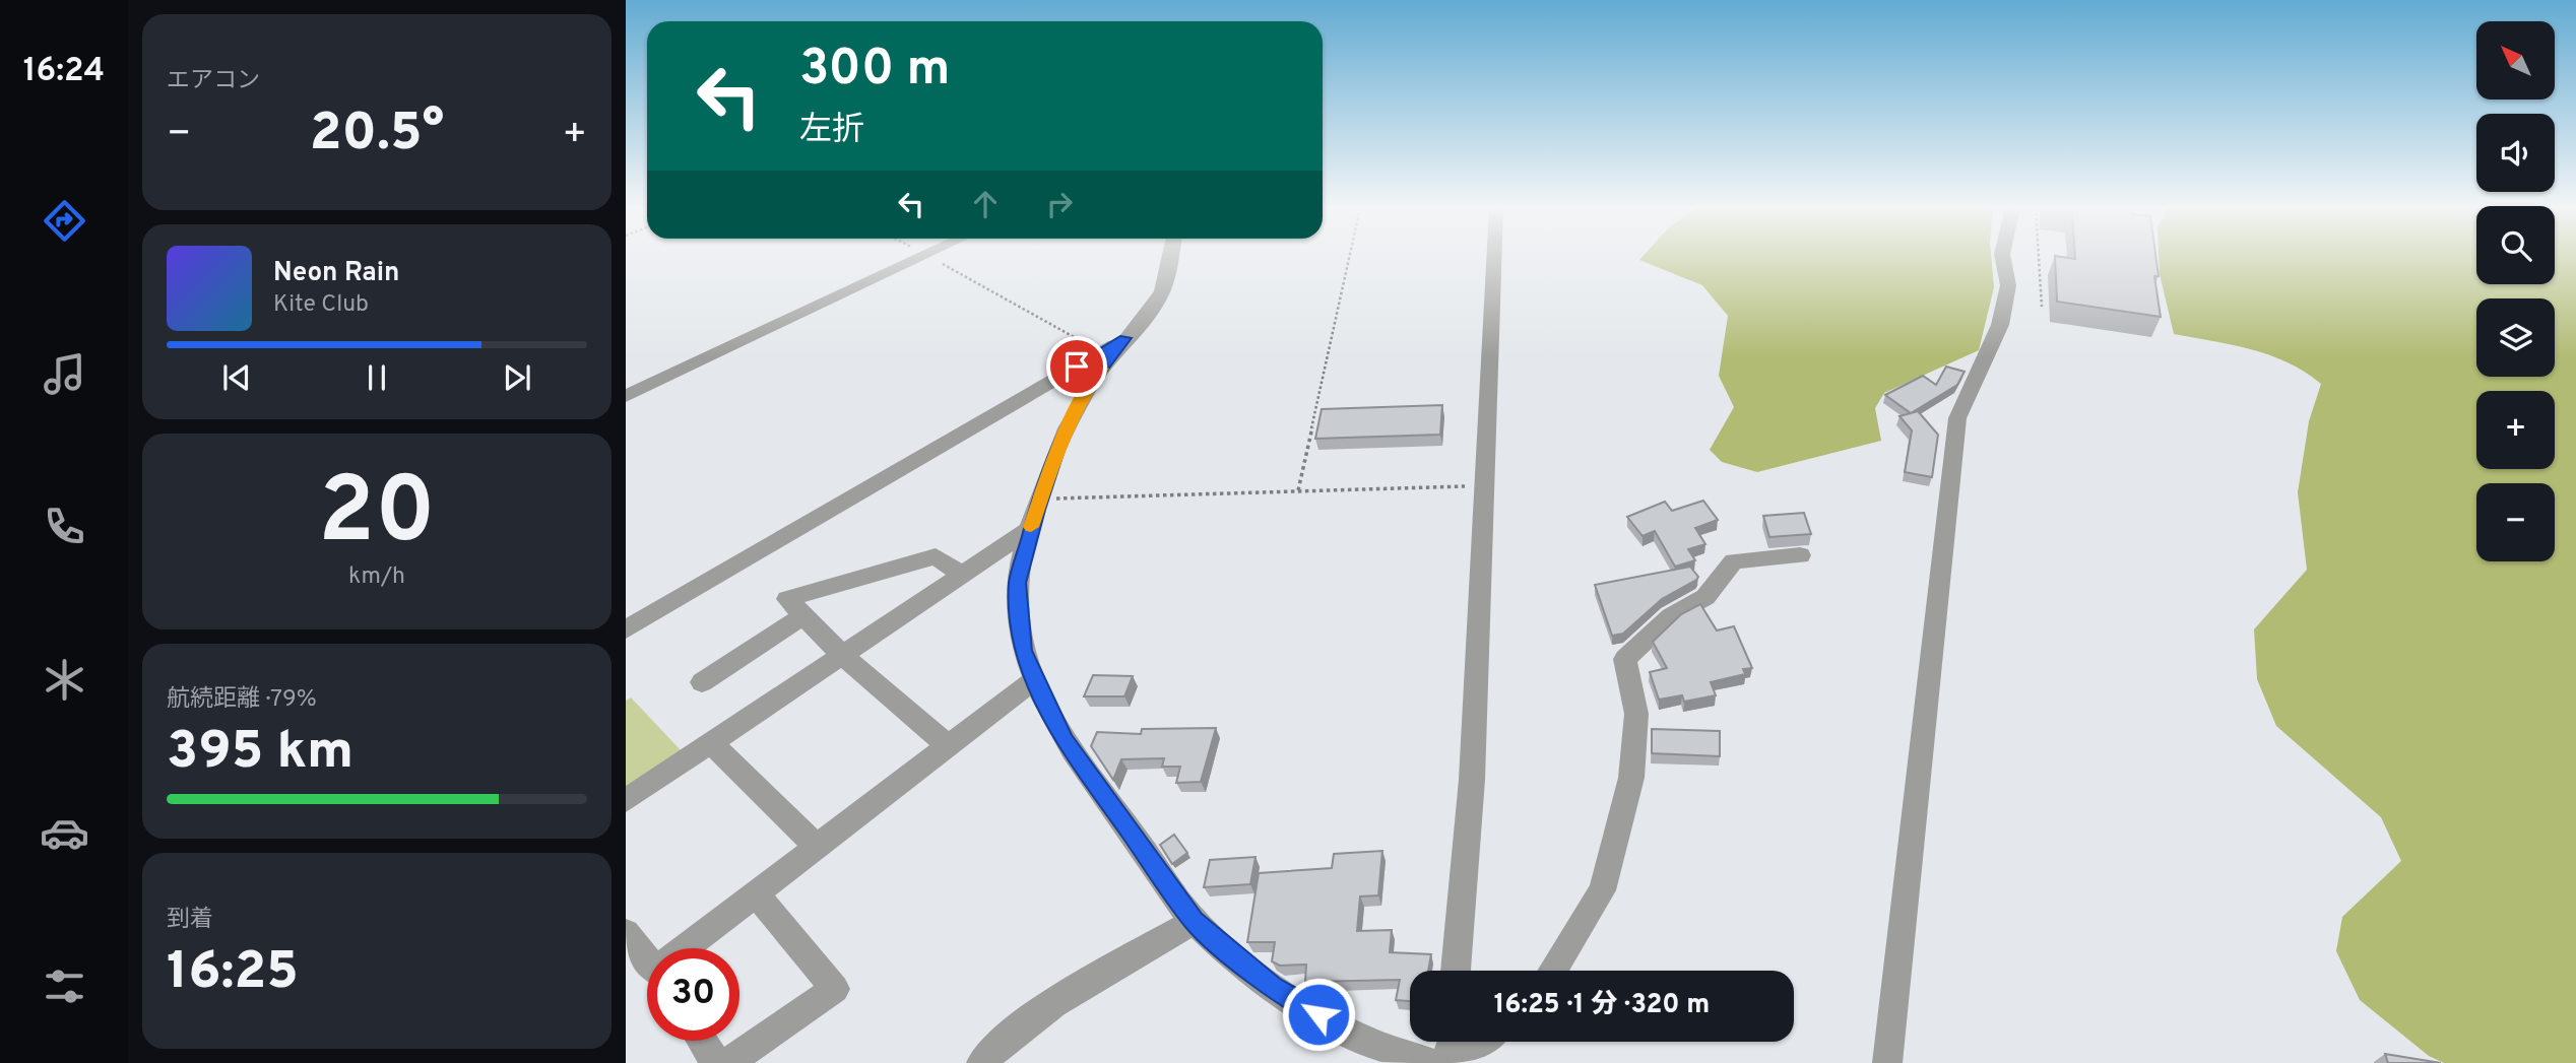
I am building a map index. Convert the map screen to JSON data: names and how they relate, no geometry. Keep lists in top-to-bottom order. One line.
{"north":"top left","page":{"tabs":"16:24","tile":["エアコン",["20","km/h"],["航続距離 · 79%","395 km"],["到着","16:25"]],"map_buttons":["+","−"],"turn":["300 m","左折"],"heat":["−","20.5°","+"],"song":["Neon Rain","Kite Club"],"limit":"30","trip":"16:25 · 1 分 · 320 m"}}
